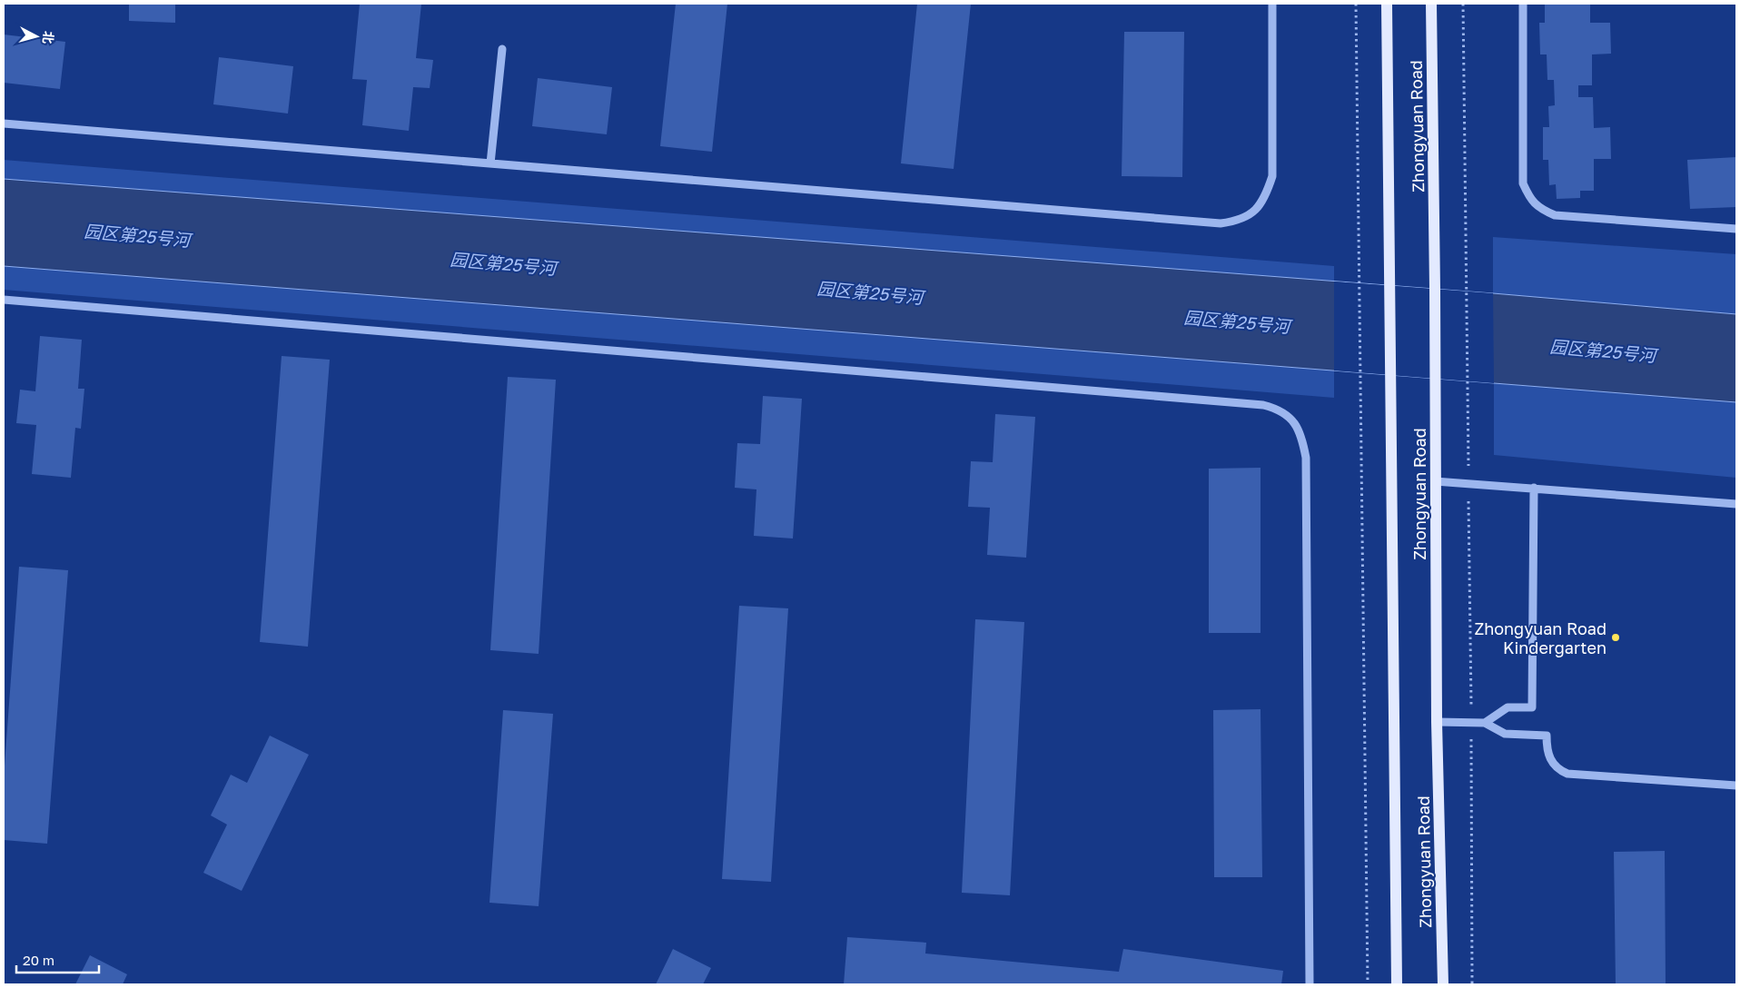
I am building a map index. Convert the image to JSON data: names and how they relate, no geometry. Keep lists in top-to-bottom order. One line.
{"streets":{"main road":["Zhongyuan Road"]},"water":["园区第25号河"],"places":["Zhongyuan Road Kindergarten"],"scale_bar":"20 m","north":"right"}
